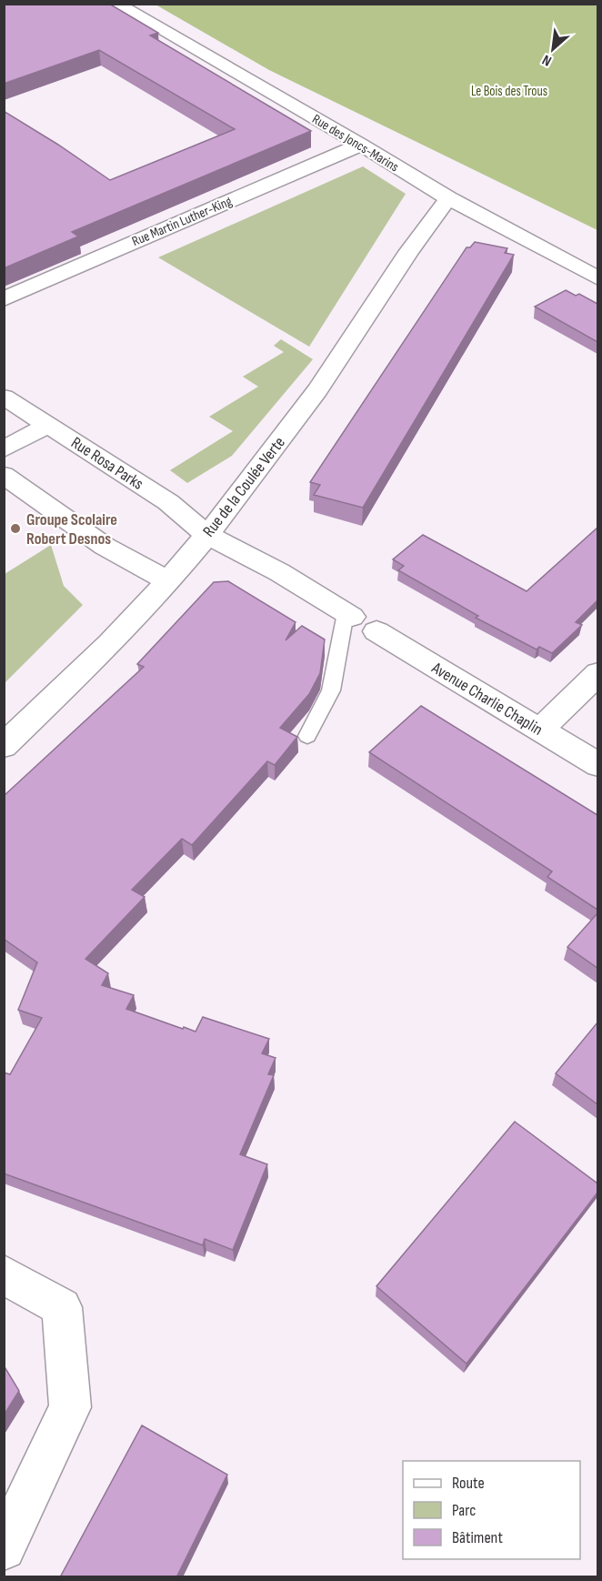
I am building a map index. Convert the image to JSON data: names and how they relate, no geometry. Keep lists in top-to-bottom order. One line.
{"streets":{"street":["Rue des Joncs-Marins","Rue Martin Luther-King","Rue Rosa Parks","Rue de la Coulée Verte","Avenue Charlie Chaplin"]},"crossings":[["Rue des Joncs-Marins","Rue Martin Luther-King"],["Rue des Joncs-Marins","Rue de la Coulée Verte"],["Rue Rosa Parks","Rue de la Coulée Verte"]],"parks":["Le Bois des Trous"],"places":["Groupe Scolaire Robert Desnos"],"legend":["Route","Parc","Bâtiment"],"north":"bottom left"}
